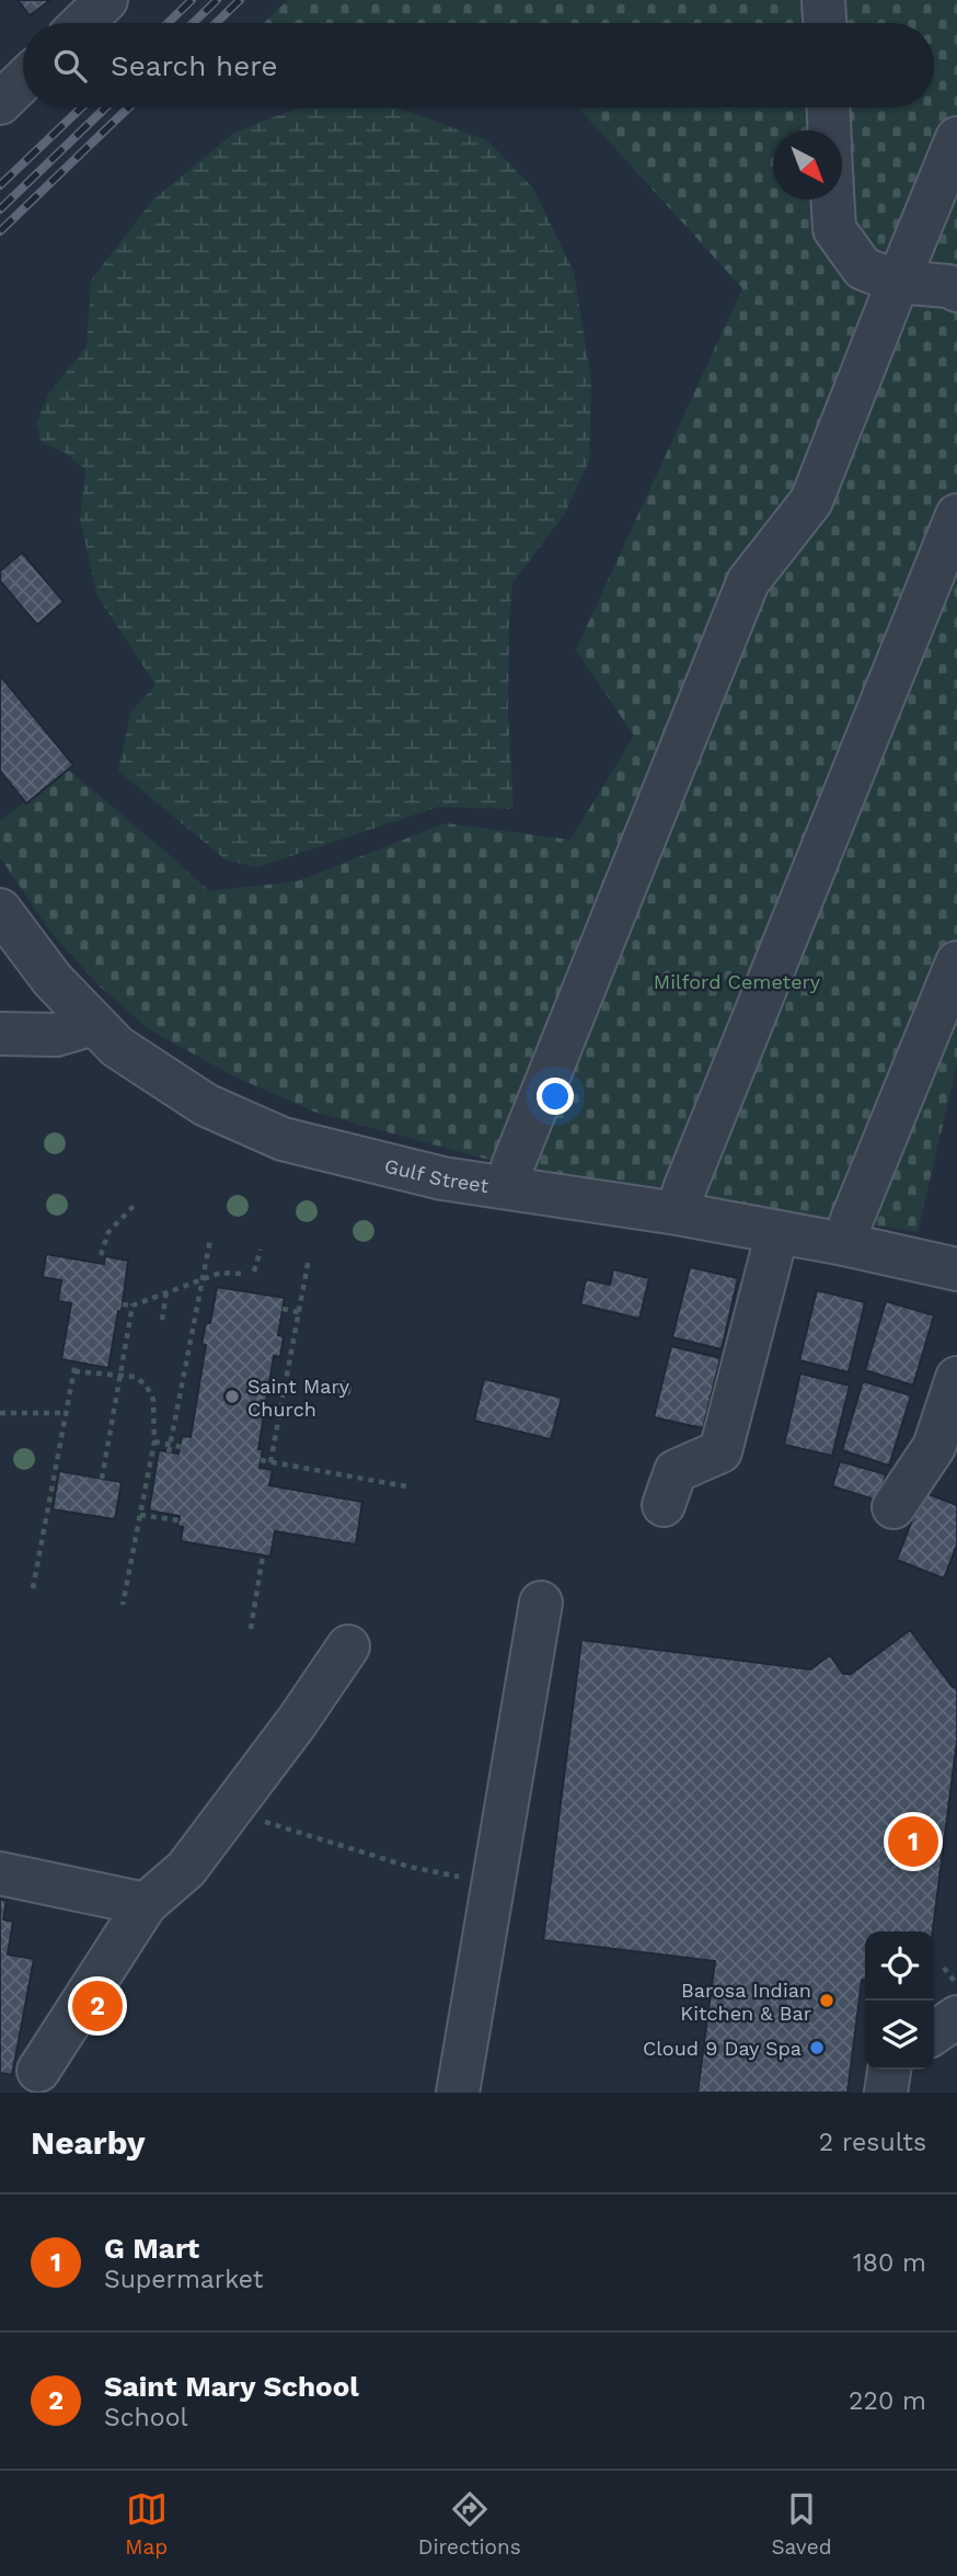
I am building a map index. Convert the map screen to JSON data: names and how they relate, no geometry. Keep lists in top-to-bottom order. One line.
{"streets":{"street":["Gulf Street"]},"parks":["Milford Cemetery"],"places":["Saint Mary Church","Barosa Indian Kitchen & Bar","Cloud 9 Day Spa"],"north":"bottom right","page":{"search":"Search here","pins":["1","2"],"heading":["Nearby","2 results"],"list":[{"mark":"1","name":"G Mart","note":"Supermarket","value":"180 m"},{"mark":"2","name":"Saint Mary School","note":"School","value":"220 m"}],"nav":["Map","Directions","Saved"]}}
